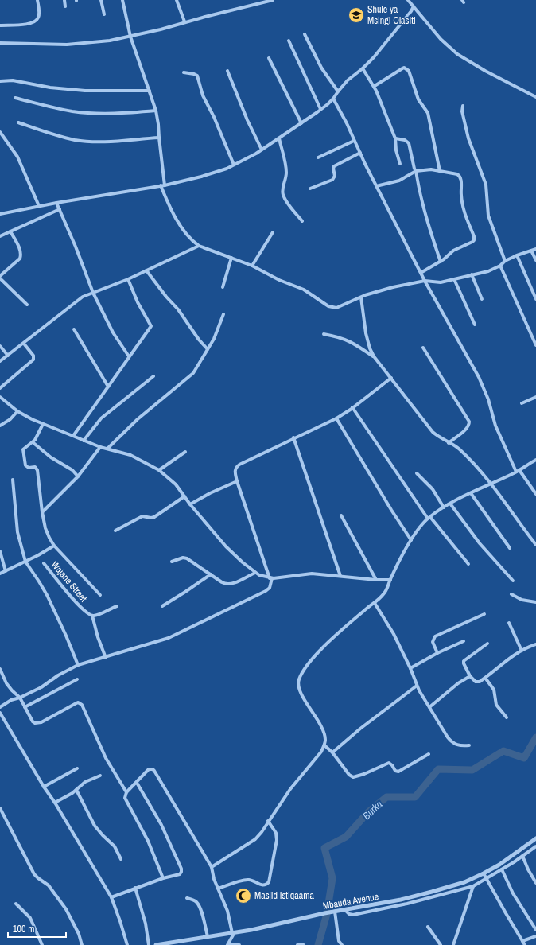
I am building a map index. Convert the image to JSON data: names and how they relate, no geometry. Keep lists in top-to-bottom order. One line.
{"streets":{"street":["Wajane Street","Mbauda Avenue"]},"water":["Burka"],"places":{"school or university":["Shule ya Msingi Olasiti"],"mosque":["Masjid Istiqaama"]},"scale_bar":"100 m"}
